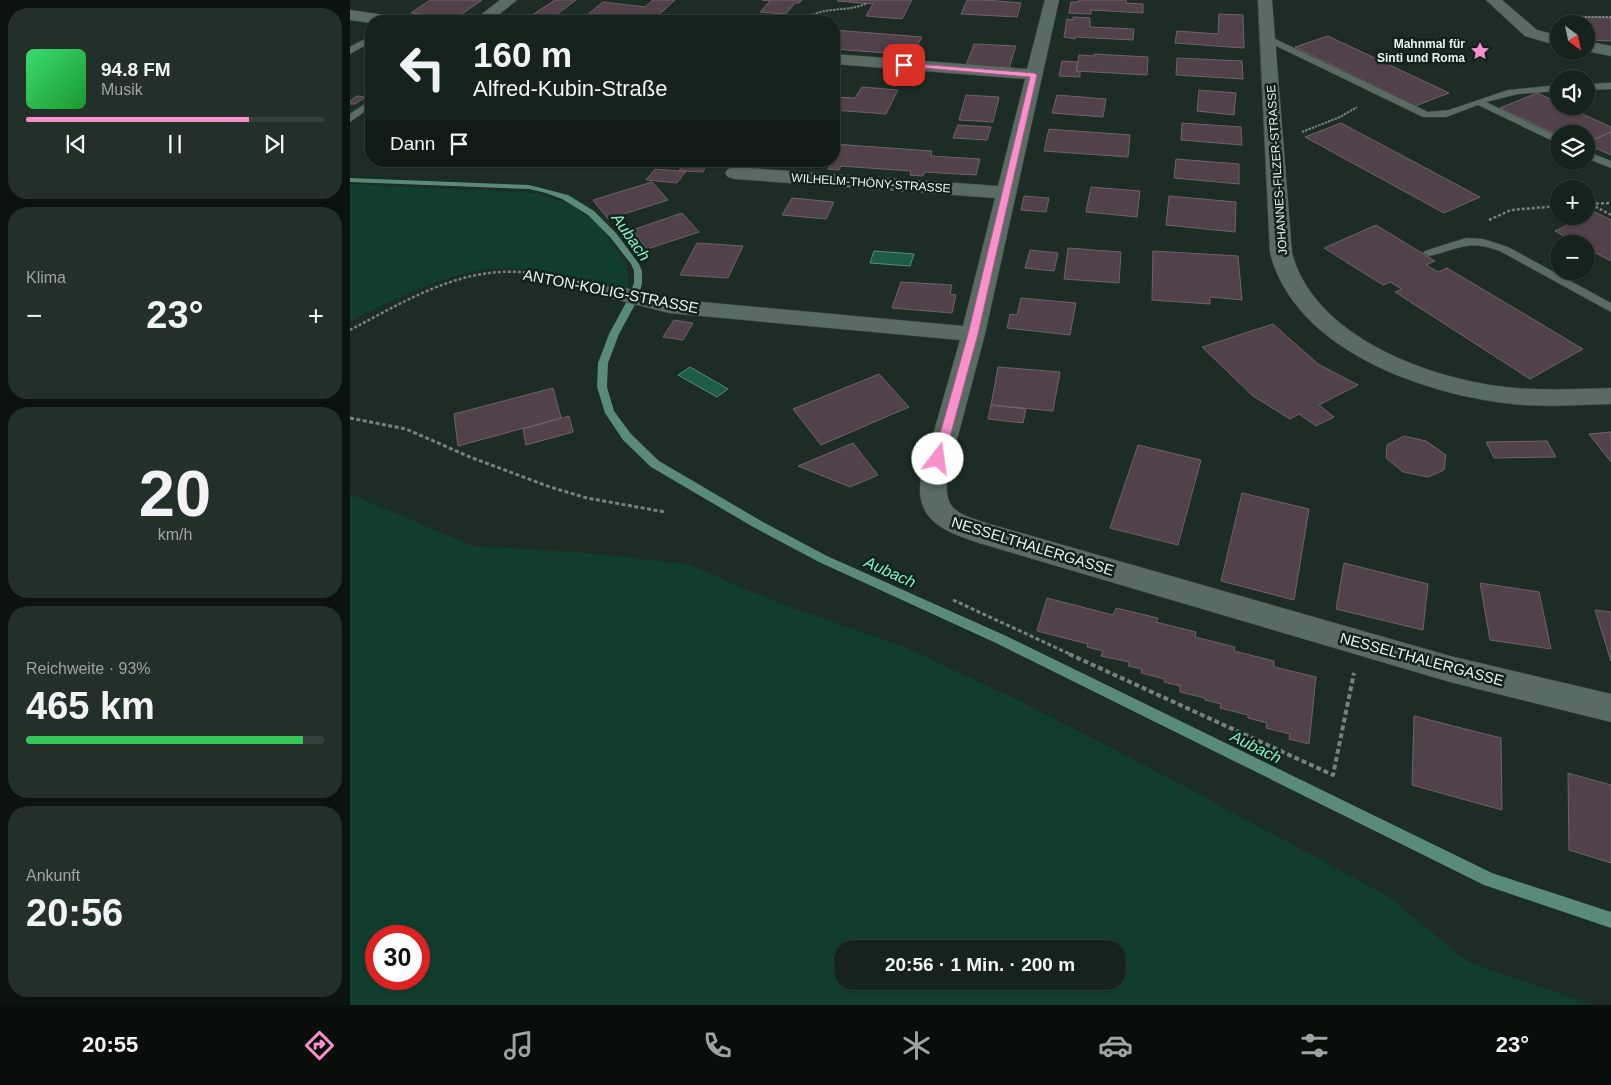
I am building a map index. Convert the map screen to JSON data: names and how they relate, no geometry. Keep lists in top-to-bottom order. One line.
{"streets":{"street":["JOHANNES-FILZER-STRASSE","WILHELM-THÖNY-STRASSE","ANTON-KOLIG-STRASSE","NESSELTHALERGASSE"]},"crossings":[["WILHELM-THÖNY-STRASSE","NESSELTHALERGASSE"],["ANTON-KOLIG-STRASSE","NESSELTHALERGASSE"]],"water":["Aubach"],"places":{"place":["Mahnmal für Sinti und Roma"]},"north":"bottom right","page":{"map_buttons":["+","−"],"turn":["160 m","Alfred-Kubin-Straße"],"song":["94.8 FM","Musik"],"then":"Dann","tile":["Klima",["20","km/h"],["Reichweite · 93%","465 km"],["Ankunft","20:56"]],"heat":["−","23°","+"],"limit":"30","trip":"20:56 · 1 Min. · 200 m","tabs":["20:55","23°"]}}
